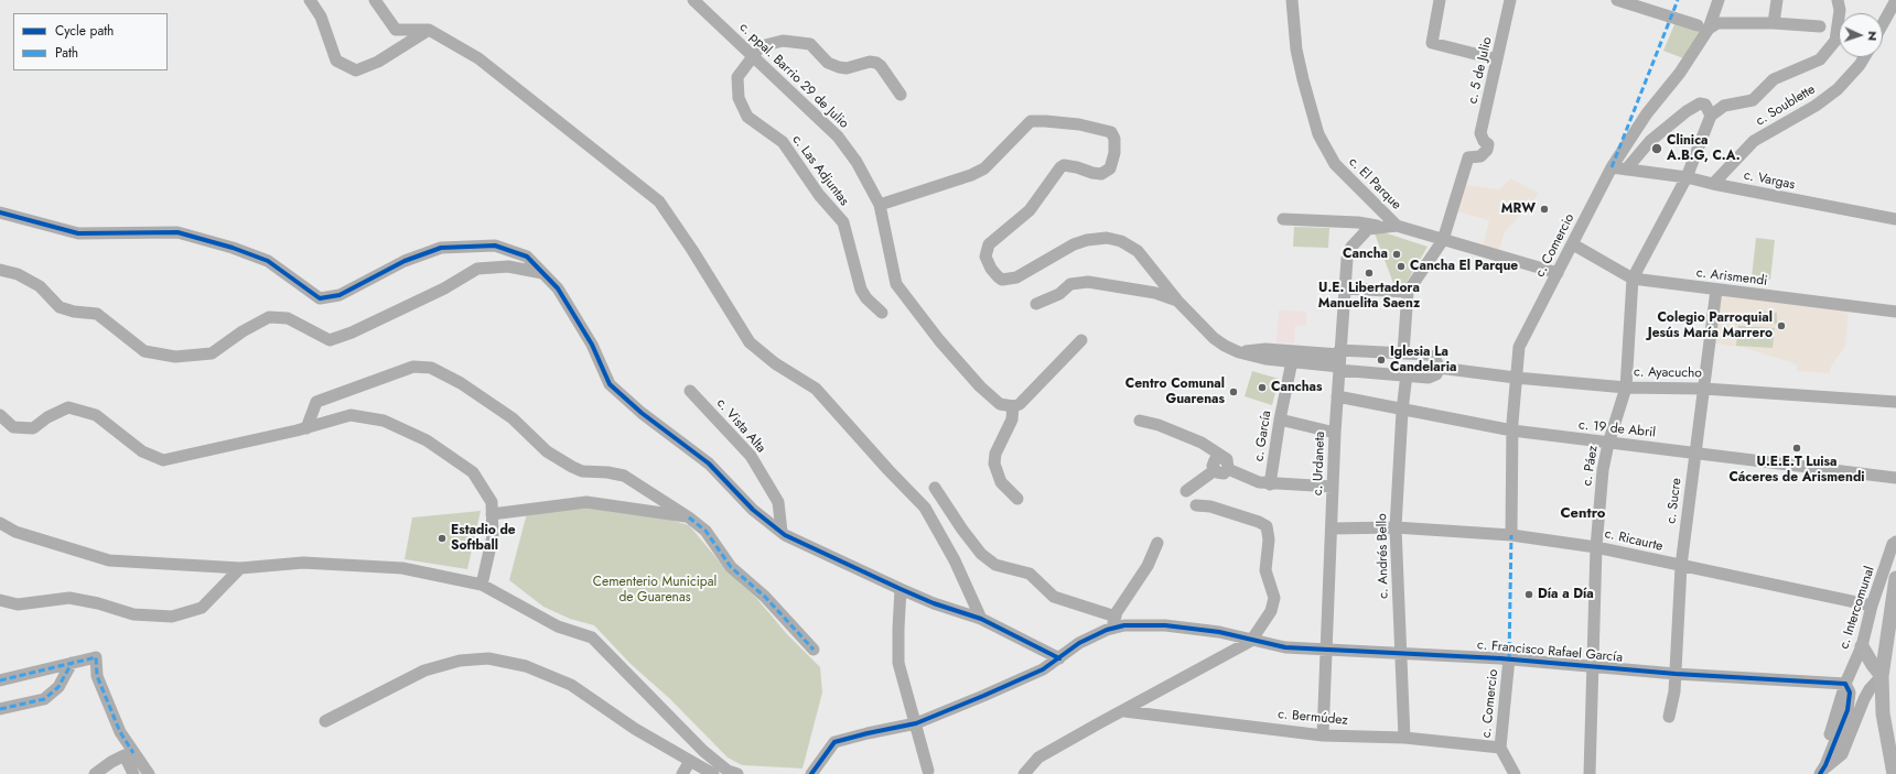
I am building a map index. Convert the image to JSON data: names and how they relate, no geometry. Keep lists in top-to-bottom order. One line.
{"streets":{"street":["c. 5 de Julio","c. ppal. Barrio 29 de Julio","c. Soublette","c. Las Adjuntas","c. Vargas","c. El Parque","c. Comercio","c. Arismendi","c. Ayacucho","c. Vista Alta","c. 19 de Abril","c. García","c. Urdaneta","c. Páez","c. Sucre","c. Ricaurte","c. Andrés Bello","c. Intercomunal","c. Francisco Rafael García","c. Bermúdez"]},"crossings":[["c. 5 de Julio","c. El Parque"],["c. ppal. Barrio 29 de Julio","c. Las Adjuntas"],["c. Soublette","c. Vargas"],["c. Vargas","c. Comercio"],["c. Vargas","c. Páez"],["c. El Parque","c. Comercio"],["c. El Parque","c. Urdaneta"],["c. Comercio","c. Arismendi"],["c. Comercio","c. Ayacucho"],["c. Comercio","c. 19 de Abril"],["c. Comercio","c. Ricaurte"],["c. Comercio","c. Francisco Rafael García"],["c. Comercio","c. Bermúdez"],["c. Arismendi","c. Páez"],["c. Arismendi","c. Sucre"],["c. Ayacucho","c. Páez"],["c. Ayacucho","c. Sucre"],["c. 19 de Abril","c. Urdaneta"],["c. 19 de Abril","c. Páez"],["c. 19 de Abril","c. Sucre"],["c. 19 de Abril","c. Andrés Bello"],["c. Urdaneta","c. Ricaurte"],["c. Urdaneta","c. Francisco Rafael García"],["c. Urdaneta","c. Bermúdez"],["c. Páez","c. Ricaurte"],["c. Páez","c. Francisco Rafael García"],["c. Sucre","c. Ricaurte"],["c. Sucre","c. Francisco Rafael García"],["c. Ricaurte","c. Andrés Bello"],["c. Ricaurte","c. Intercomunal"],["c. Andrés Bello","c. Francisco Rafael García"],["c. Andrés Bello","c. Bermúdez"],["c. Intercomunal","c. Francisco Rafael García"]],"districts":["Centro"],"parks":["Cementerio Municipal de Guarenas"],"places":["Clinica A.B.G, C.A.","MRW","Cancha","Cancha El Parque","U.E. Libertadora Manuelita Saenz","Colegio Parroquial Jesús María Marrero","Iglesia La Candelaria","Canchas","Centro Comunal Guarenas","U.E.E.T Luisa Cáceres de Arismendi","Estadio de Softball","Día a Día"],"legend":["Cycle path","Path"],"north":"right"}
